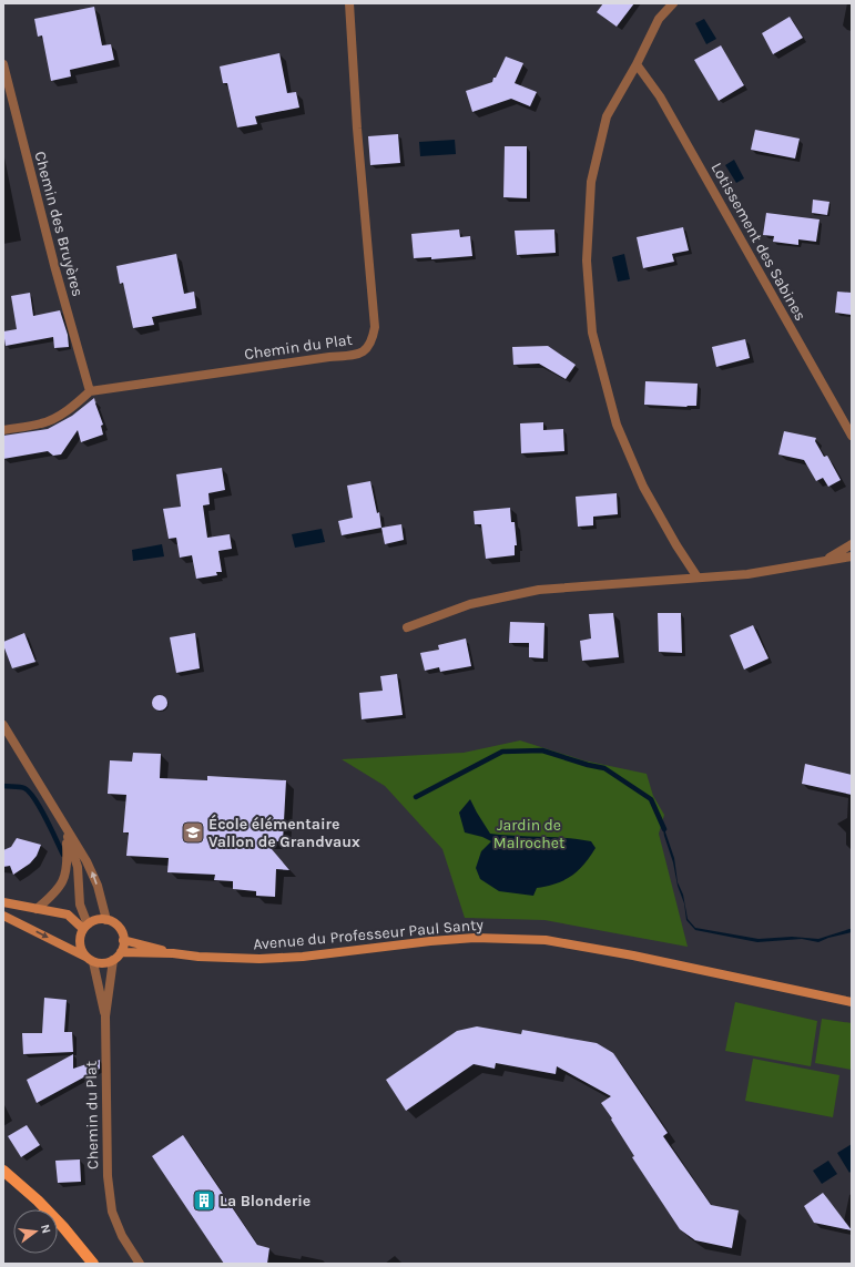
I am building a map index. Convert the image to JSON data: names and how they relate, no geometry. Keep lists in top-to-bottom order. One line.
{"streets":{"main road":["Avenue du Professeur Paul Santy"],"street":["Chemin des Bruyères","Lotissement des Sabines","Chemin du Plat"]},"crossings":[["Chemin des Bruyères","Chemin du Plat"],["Chemin du Plat","Avenue du Professeur Paul Santy"]],"parks":["Jardin de Malrochet"],"places":{"school or university":["École élémentaire Vallon de Grandvaux"],"building":["La Blonderie"]},"north":"right"}
